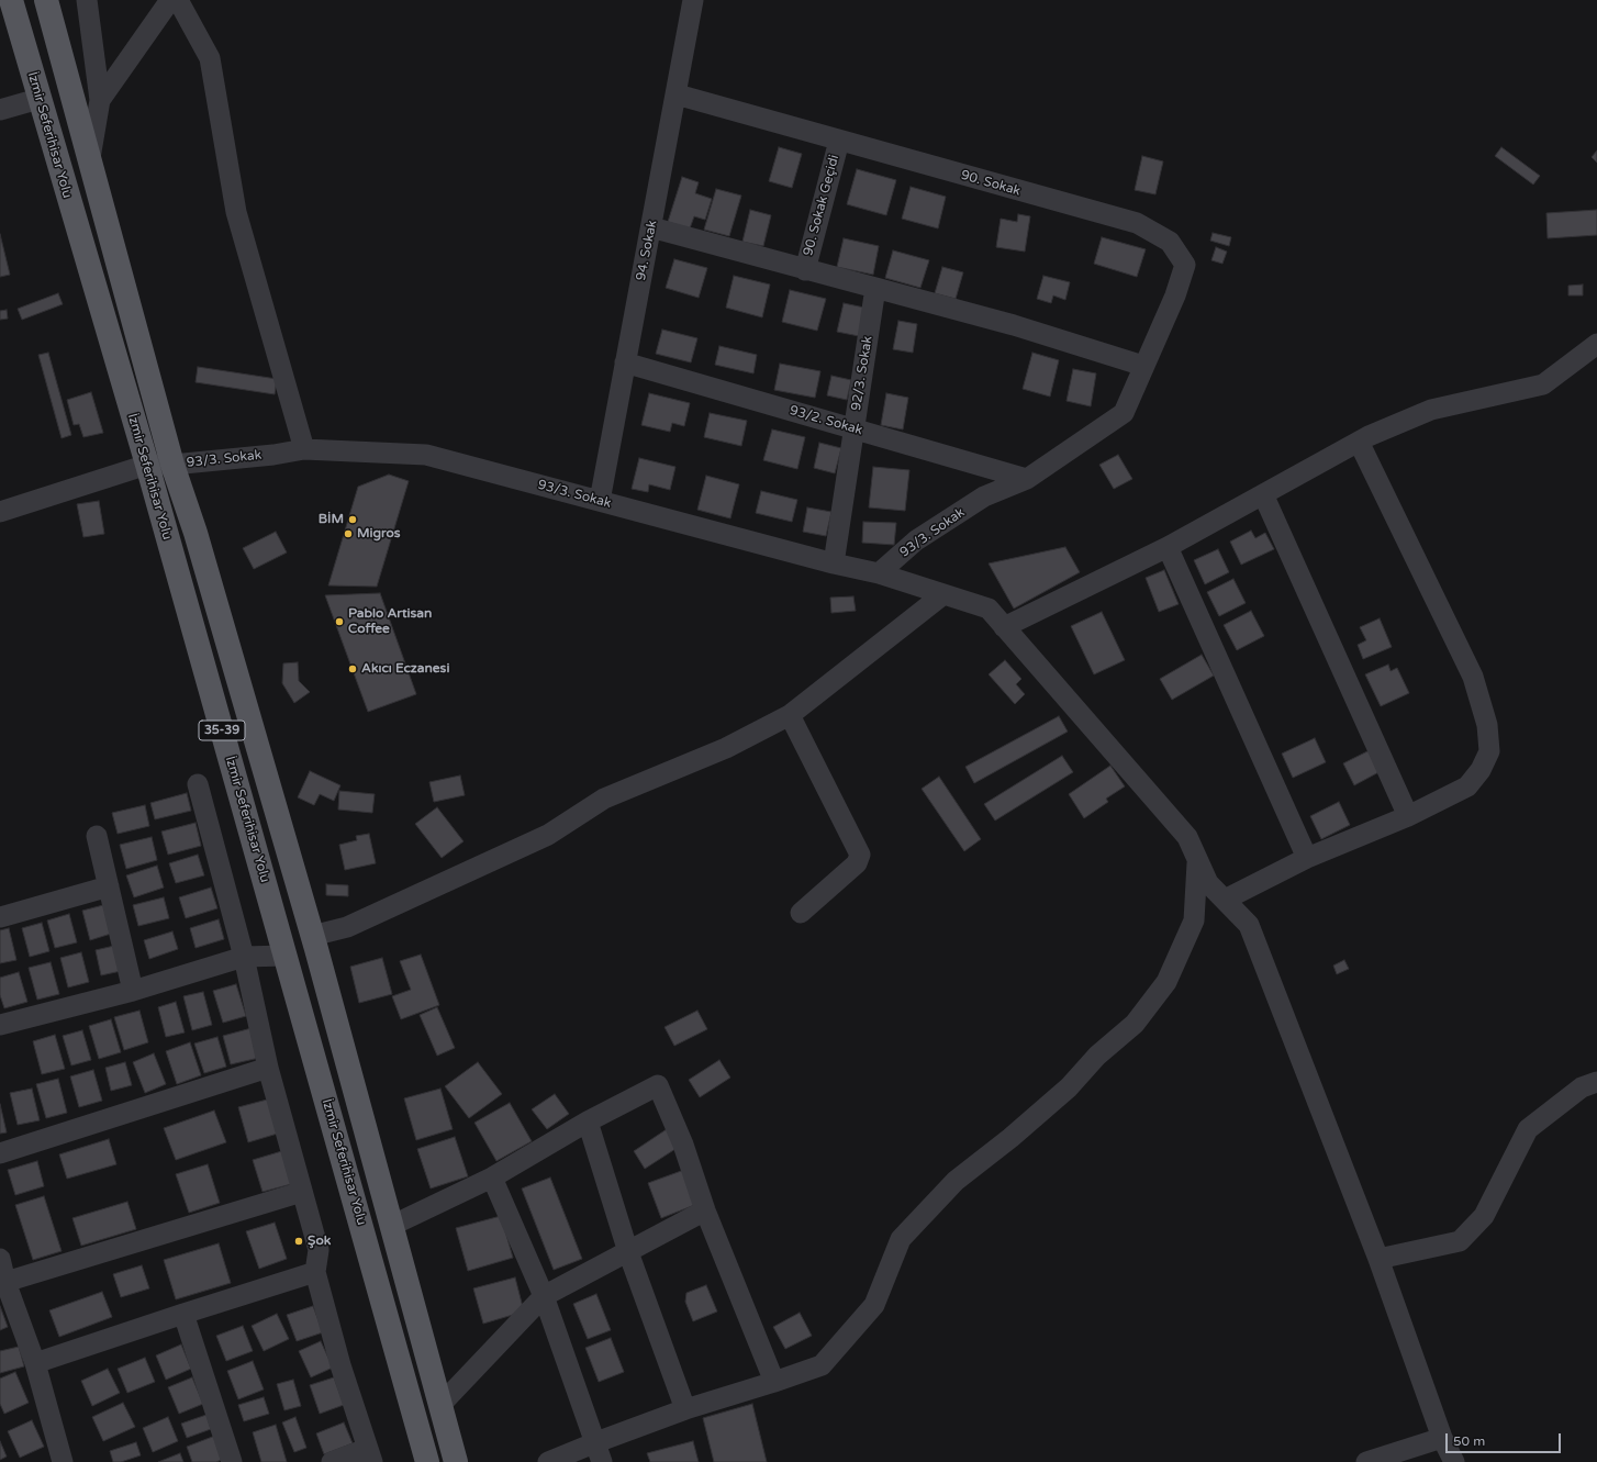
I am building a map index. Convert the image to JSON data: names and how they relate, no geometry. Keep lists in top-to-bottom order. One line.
{"streets":{"main road":["İzmir Seferihisar Yolu","35-39"],"street":["90. Sokak","90. Sokak Geçidi","94. Sokak","92/3. Sokak","93/2. Sokak","93/3. Sokak"]},"crossings":[["İzmir Seferihisar Yolu","93/3. Sokak"],["90. Sokak","90. Sokak Geçidi"],["90. Sokak","94. Sokak"],["90. Sokak","93/3. Sokak"],["94. Sokak","93/2. Sokak"],["94. Sokak","93/3. Sokak"],["92/3. Sokak","93/2. Sokak"],["92/3. Sokak","93/3. Sokak"],["93/2. Sokak","93/3. Sokak"]],"places":["BİM","Migros","Pablo Artisan Coffee","Akıcı Eczanesi","Şok"],"scale_bar":"50 m"}
